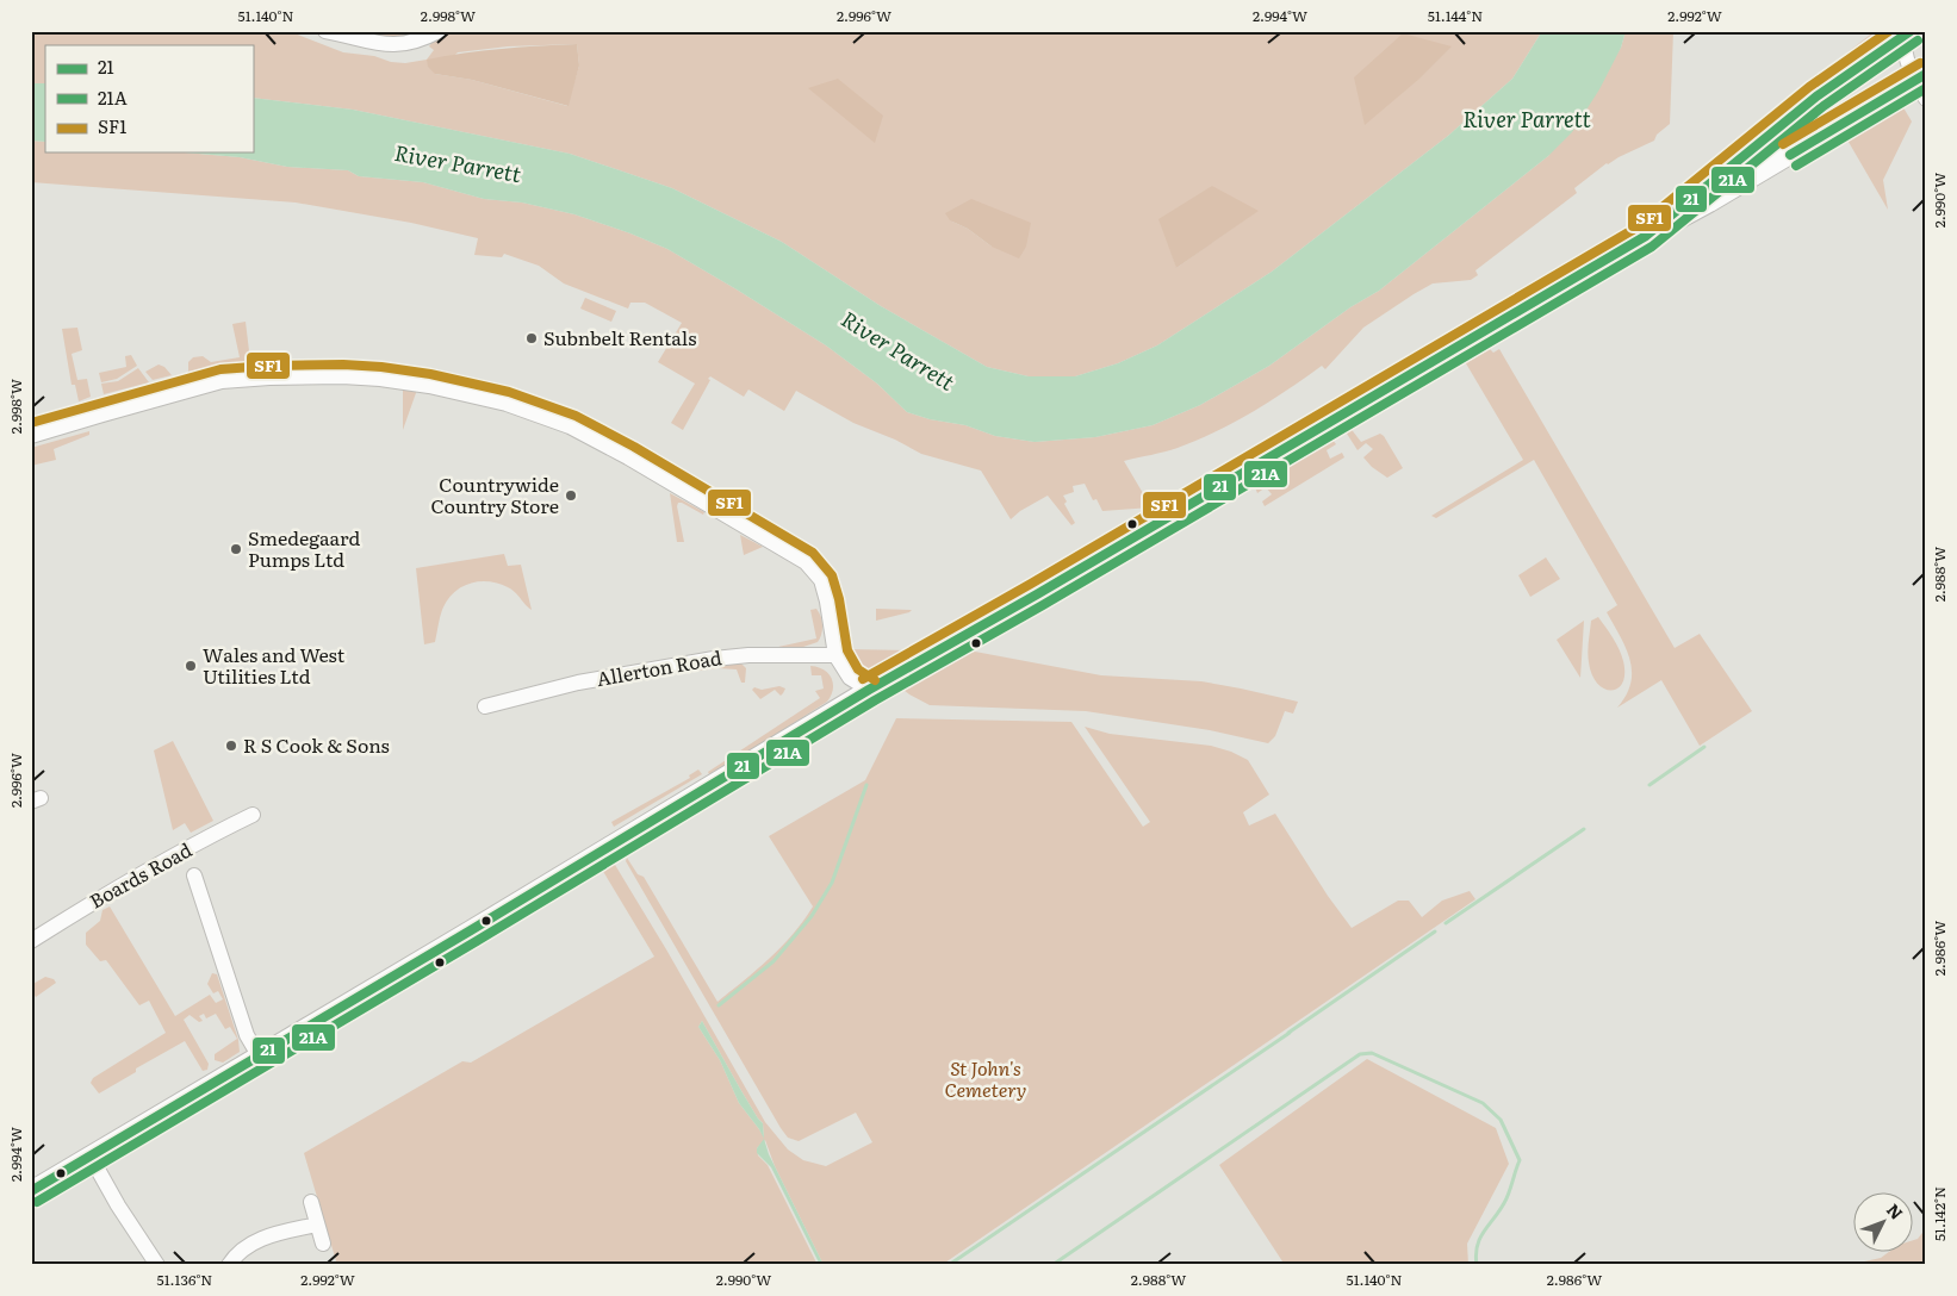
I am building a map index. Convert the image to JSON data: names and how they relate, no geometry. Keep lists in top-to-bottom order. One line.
{"streets":{"street":["Allerton Road","Boards Road"]},"water":["River Parrett"],"parks":["St John's Cemetery"],"places":["Subnbelt Rentals","Countrywide Country Store","Smedegaard Pumps Ltd","Wales and West Utilities Ltd","R S Cook & Sons"],"lines":["transit line 21","transit line SF1","transit line 21A"],"legend":["21","21A","SF1"],"north":"top right","coordinates":["51.140°N","2.998°W","2.996°W","2.994°W","51.144°N","2.992°W","2.990°W","2.988°W","2.986°W","51.142°N","51.136°N"]}
